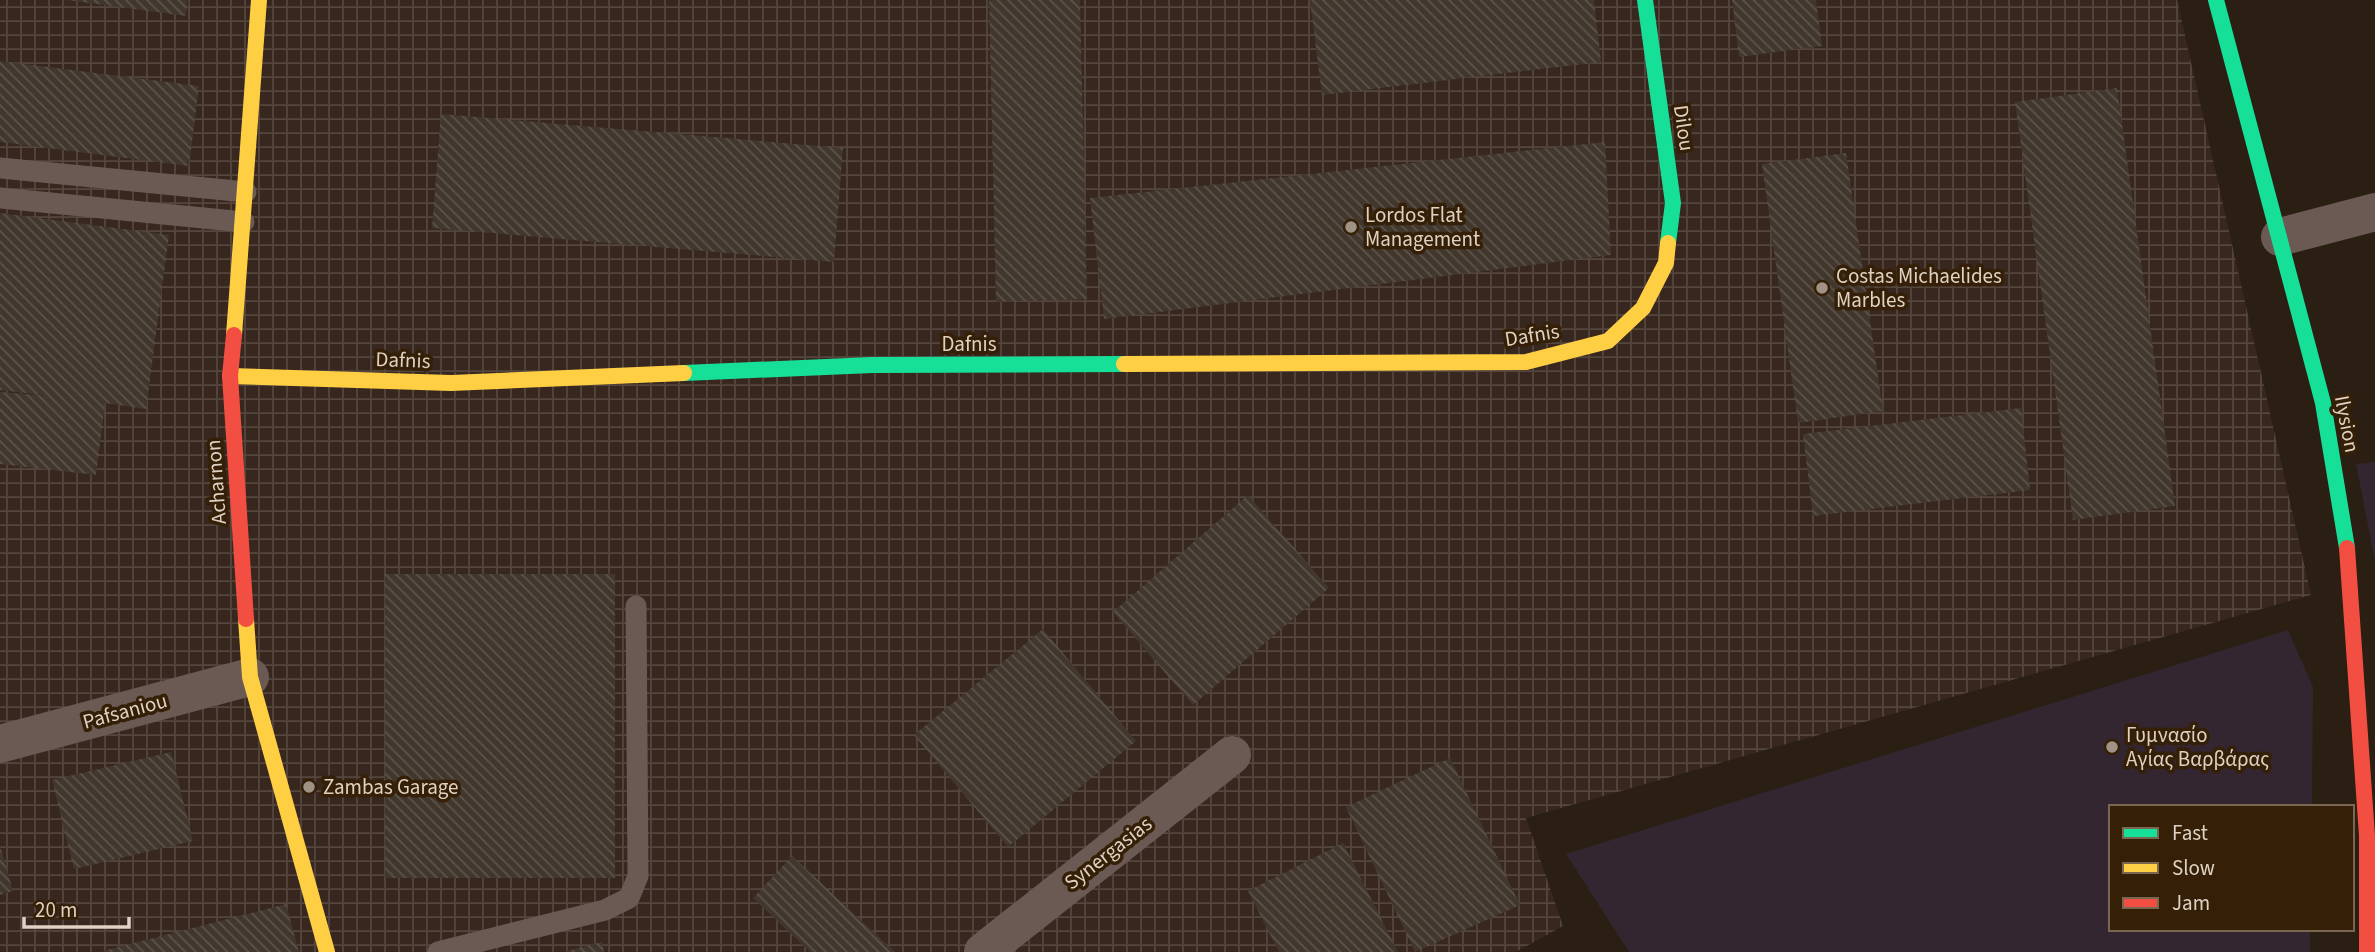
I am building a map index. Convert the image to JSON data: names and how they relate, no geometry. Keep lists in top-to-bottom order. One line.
{"streets":{"street":["Dilou","Dafnis","Ilysion","Acharnon","Pafsaniou","Synergasias"]},"crossings":[["Dilou","Dafnis"],["Dafnis","Acharnon"],["Acharnon","Pafsaniou"]],"places":["Lordos Flat Management","Costas Michaelides Marbles","Γυμνασίο Αγίας Βαρβάρας","Zambas Garage"],"legend":["Fast","Slow","Jam"],"scale_bar":"20 m"}
